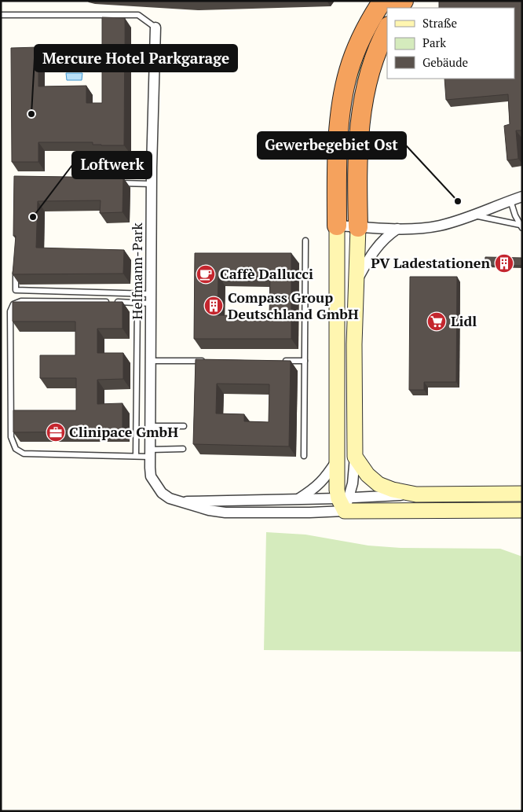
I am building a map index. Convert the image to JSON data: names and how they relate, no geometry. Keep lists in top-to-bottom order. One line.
{"streets":{"street":["Helfmann-Park"]},"places":{"other":["Mercure Hotel Parkgarage","Gewerbegebiet Ost","Loftwerk"],"building":["PV Ladestationen","Compass Group Deutschland GmbH"],"cafe":["Caffè Dallucci"],"supermarket":["Lidl"],"office":["Clinipace GmbH"]},"legend":["Straße","Park","Gebäude"]}
